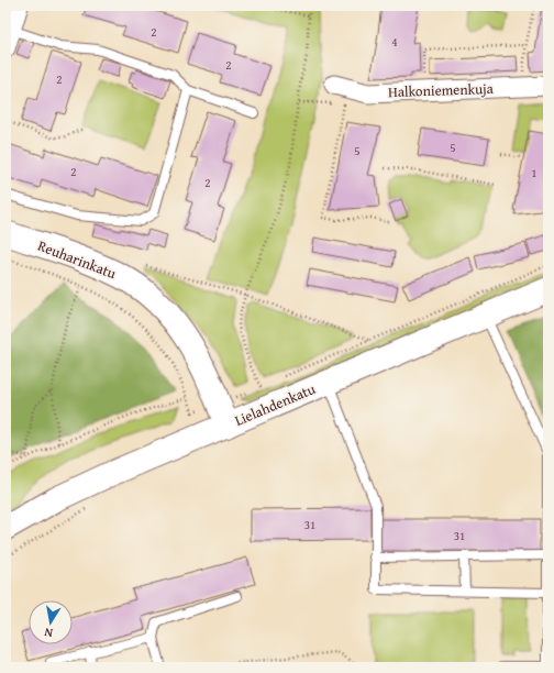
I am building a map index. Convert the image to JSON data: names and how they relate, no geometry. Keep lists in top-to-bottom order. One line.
{"streets":{"main road":["Reuharinkatu","Lielahdenkatu"],"street":["Halkoniemenkuja"]},"crossings":[["Reuharinkatu","Lielahdenkatu"]],"house_numbers":["2","4","2","2","5","5","2","1","2","31","31"],"north":"bottom"}
